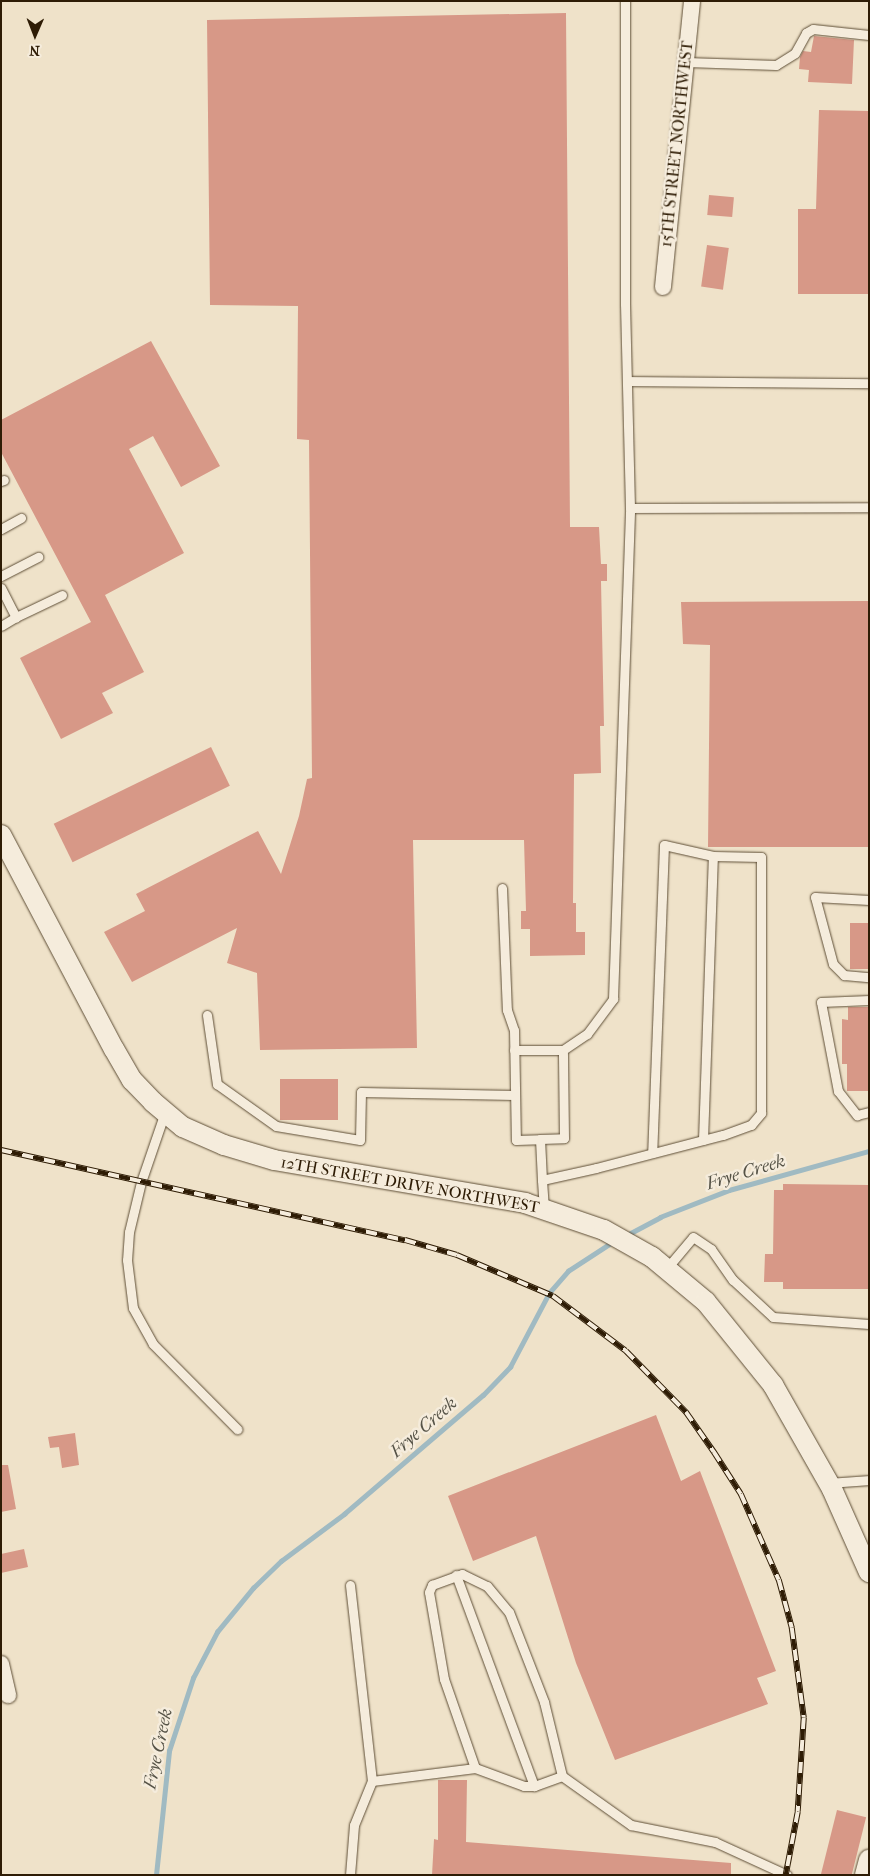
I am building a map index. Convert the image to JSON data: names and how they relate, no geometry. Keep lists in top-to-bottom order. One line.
{"streets":{"street":["15TH STREET NORTHWEST","12TH STREET DRIVE NORTHWEST"]},"water":["Frye Creek"],"north":"bottom"}
